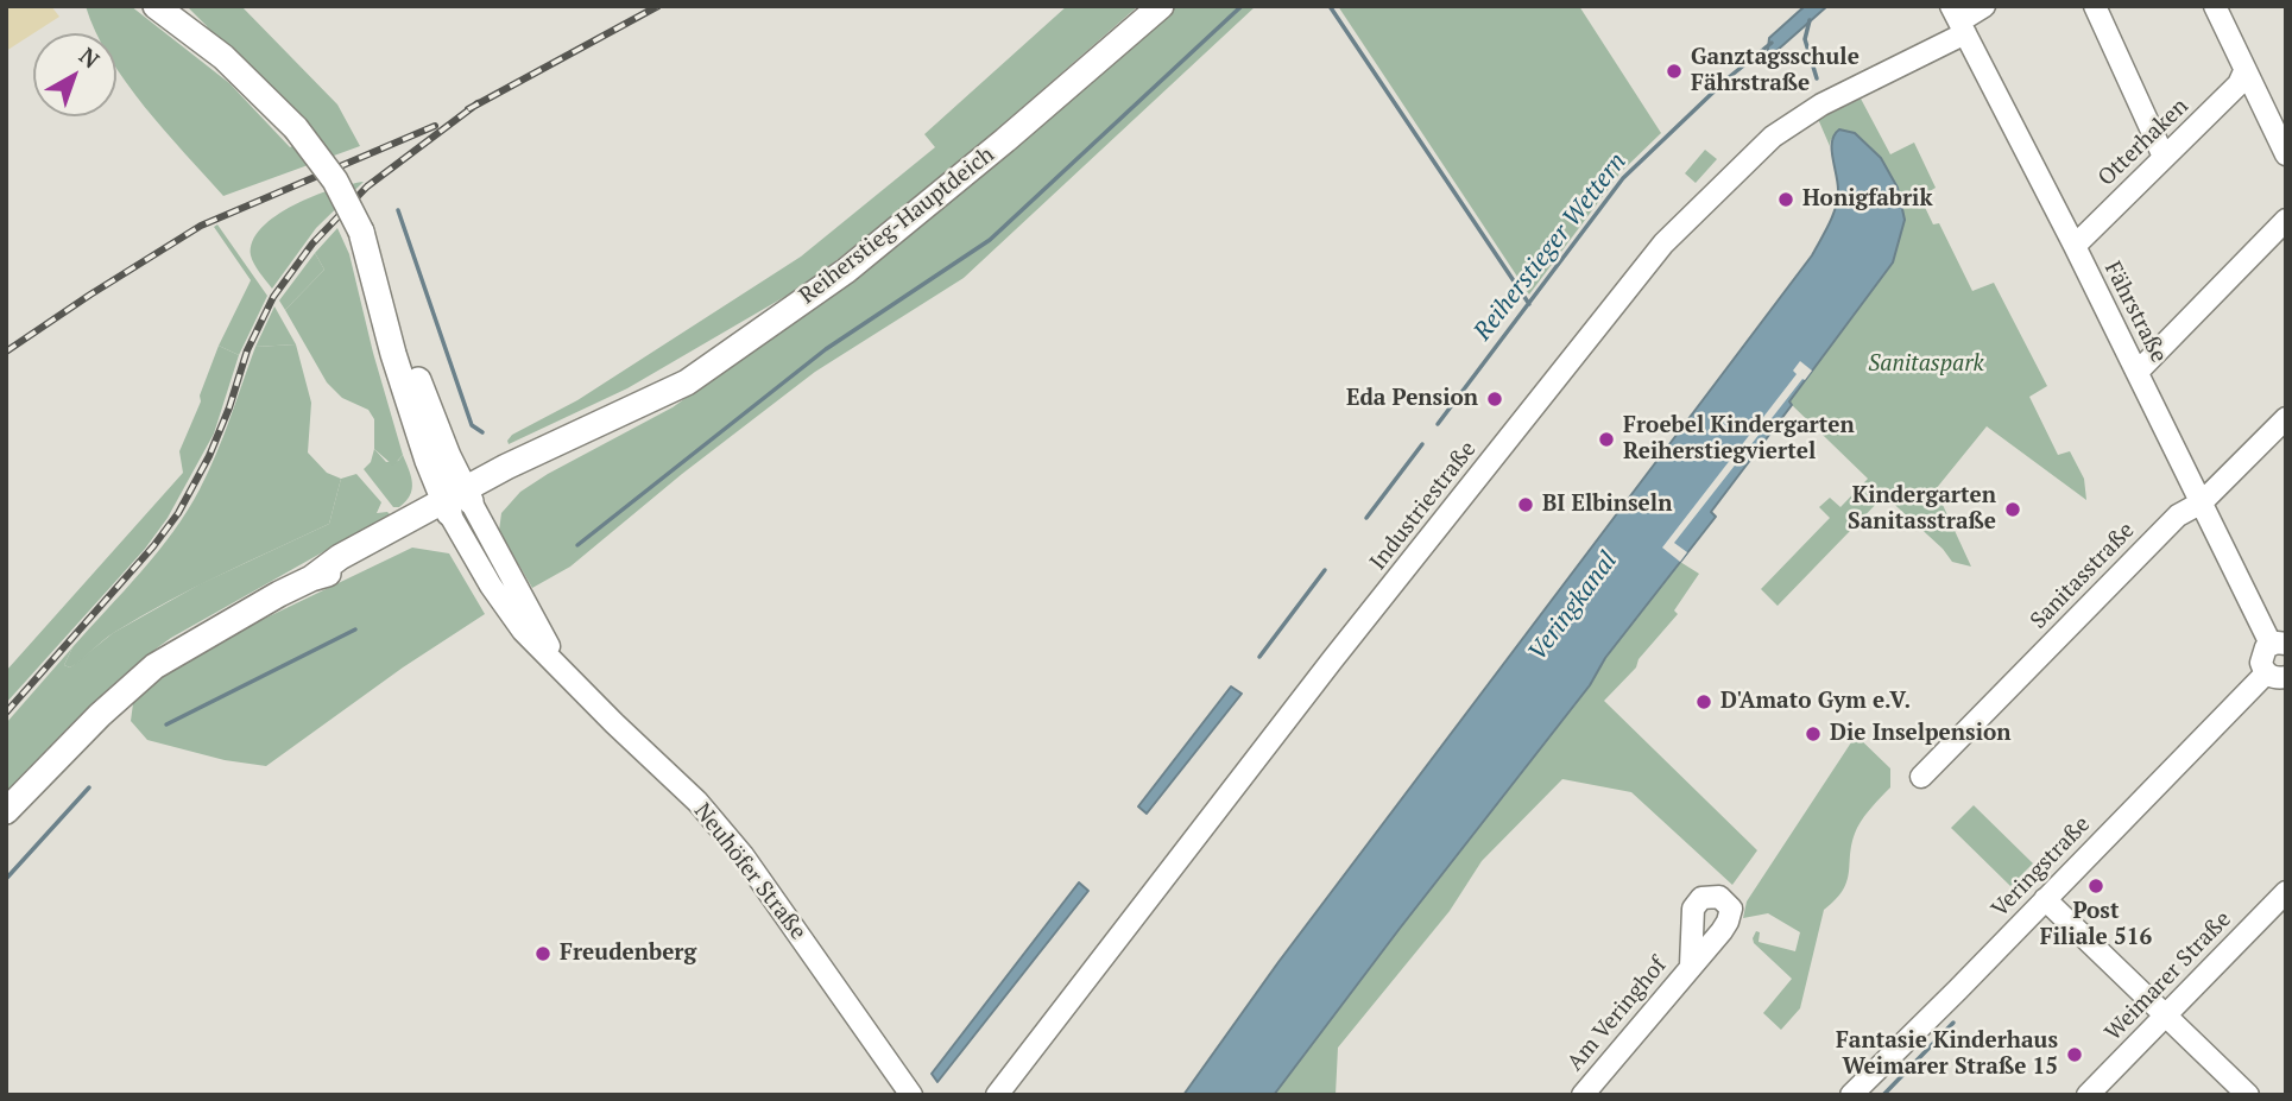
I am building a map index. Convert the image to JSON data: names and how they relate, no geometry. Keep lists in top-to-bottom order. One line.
{"streets":{"main road":["Reiherstieg-Hauptdeich","Neuhöfer Straße"],"street":["Otterhaken","Fährstraße","Industriestraße","Sanitasstraße","Veringstraße","Weimarer Straße","Am Veringhof"]},"crossings":[["Otterhaken","Fährstraße"],["Reiherstieg-Hauptdeich","Neuhöfer Straße"],["Fährstraße","Industriestraße"],["Fährstraße","Sanitasstraße"]],"water":["Reiherstieger Wettern","Veringkanal"],"parks":["Sanitaspark"],"places":["Ganztagsschule Fährstraße","Honigfabrik","Eda Pension","Froebel Kindergarten Reiherstiegviertel","BI Elbinseln","Kindergarten Sanitasstraße","D'Amato Gym e.V.","Die Inselpension","Post Filiale 516","Freudenberg","Fantasie Kinderhaus Weimarer Straße 15"],"north":"top right"}
